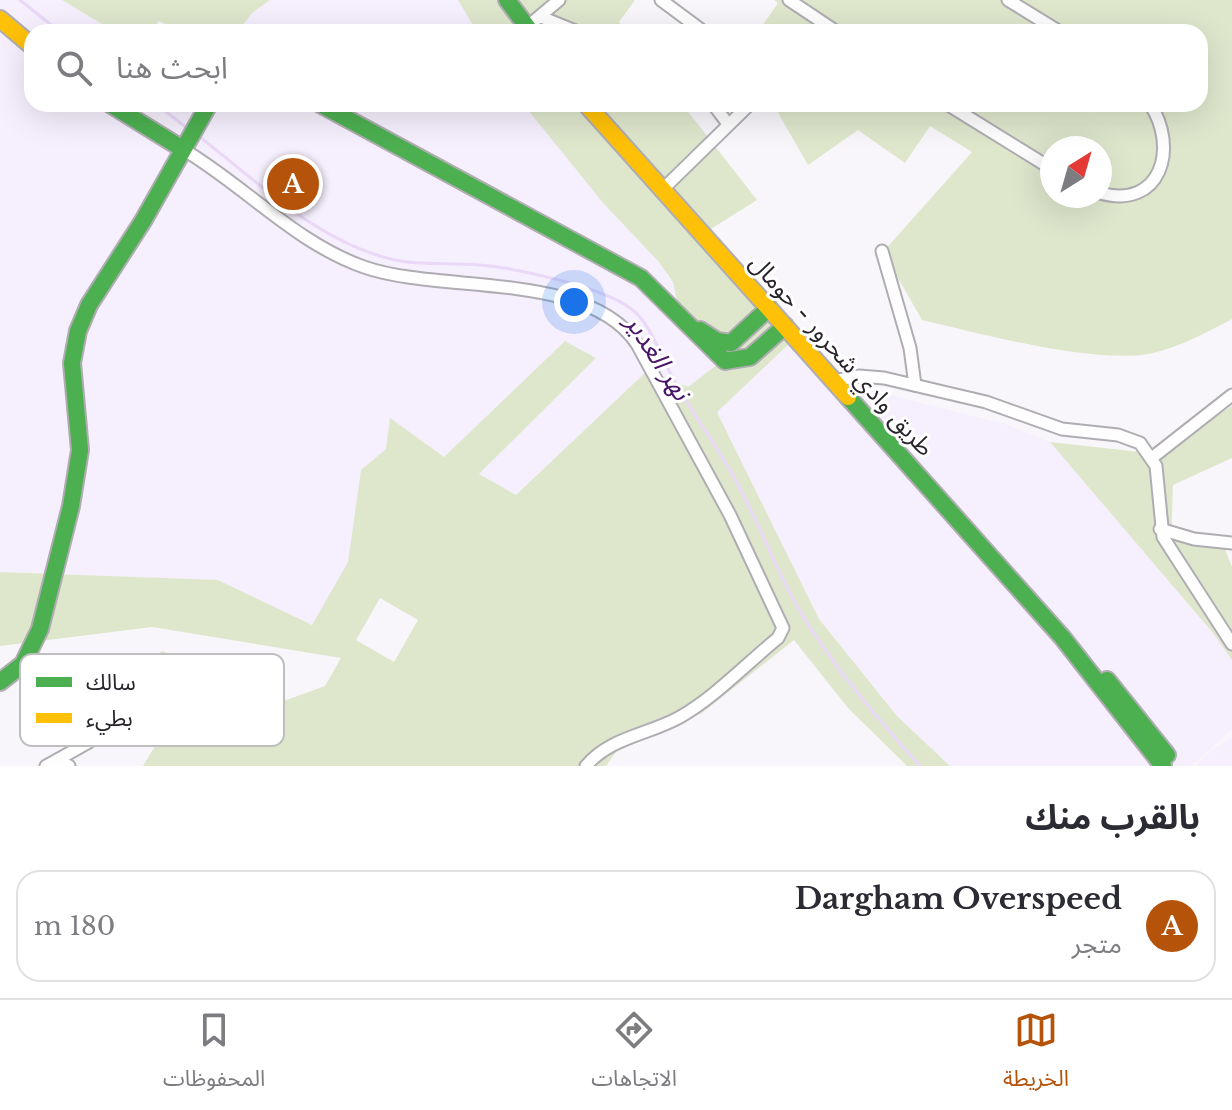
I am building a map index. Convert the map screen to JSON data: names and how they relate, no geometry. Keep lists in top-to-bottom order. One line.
{"streets":{"street":["طريق وادي شحرور - حومال"]},"water":["نهر الغدير"],"legend":["سالك","بطيء"],"north":"top right","page":{"search":"ابحث هنا","pins":"A","heading":"بالقرب منك","list":[{"mark":"A","name":"Dargham Overspeed","note":"متجر","value":"180 m"}],"nav":["الخريطة","الاتجاهات","المحفوظات"]}}
